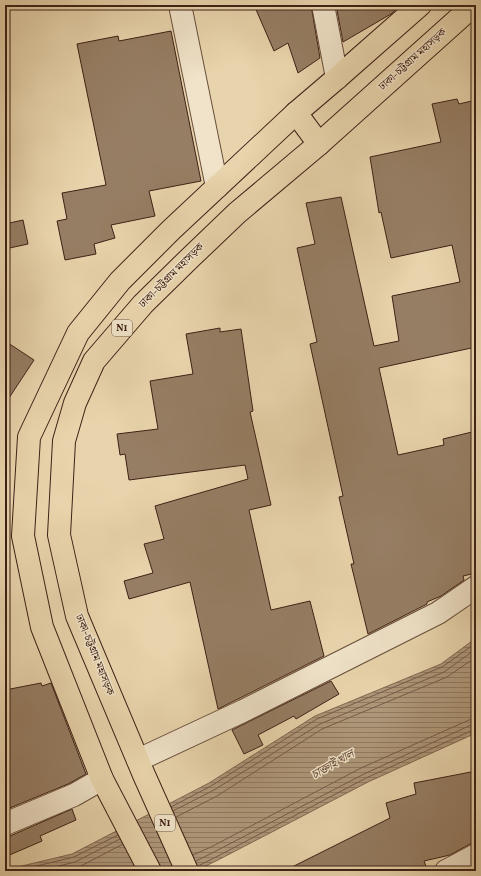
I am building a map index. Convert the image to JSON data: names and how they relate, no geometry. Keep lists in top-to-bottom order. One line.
{"streets":{"highway":["ঢাকা-চট্টগ্রাম মহাসড়ক","N1"]},"crossings":[["ঢাকা-চট্টগ্রাম মহাসড়ক","N1"]],"water":["চাক্তাই খাল"]}
